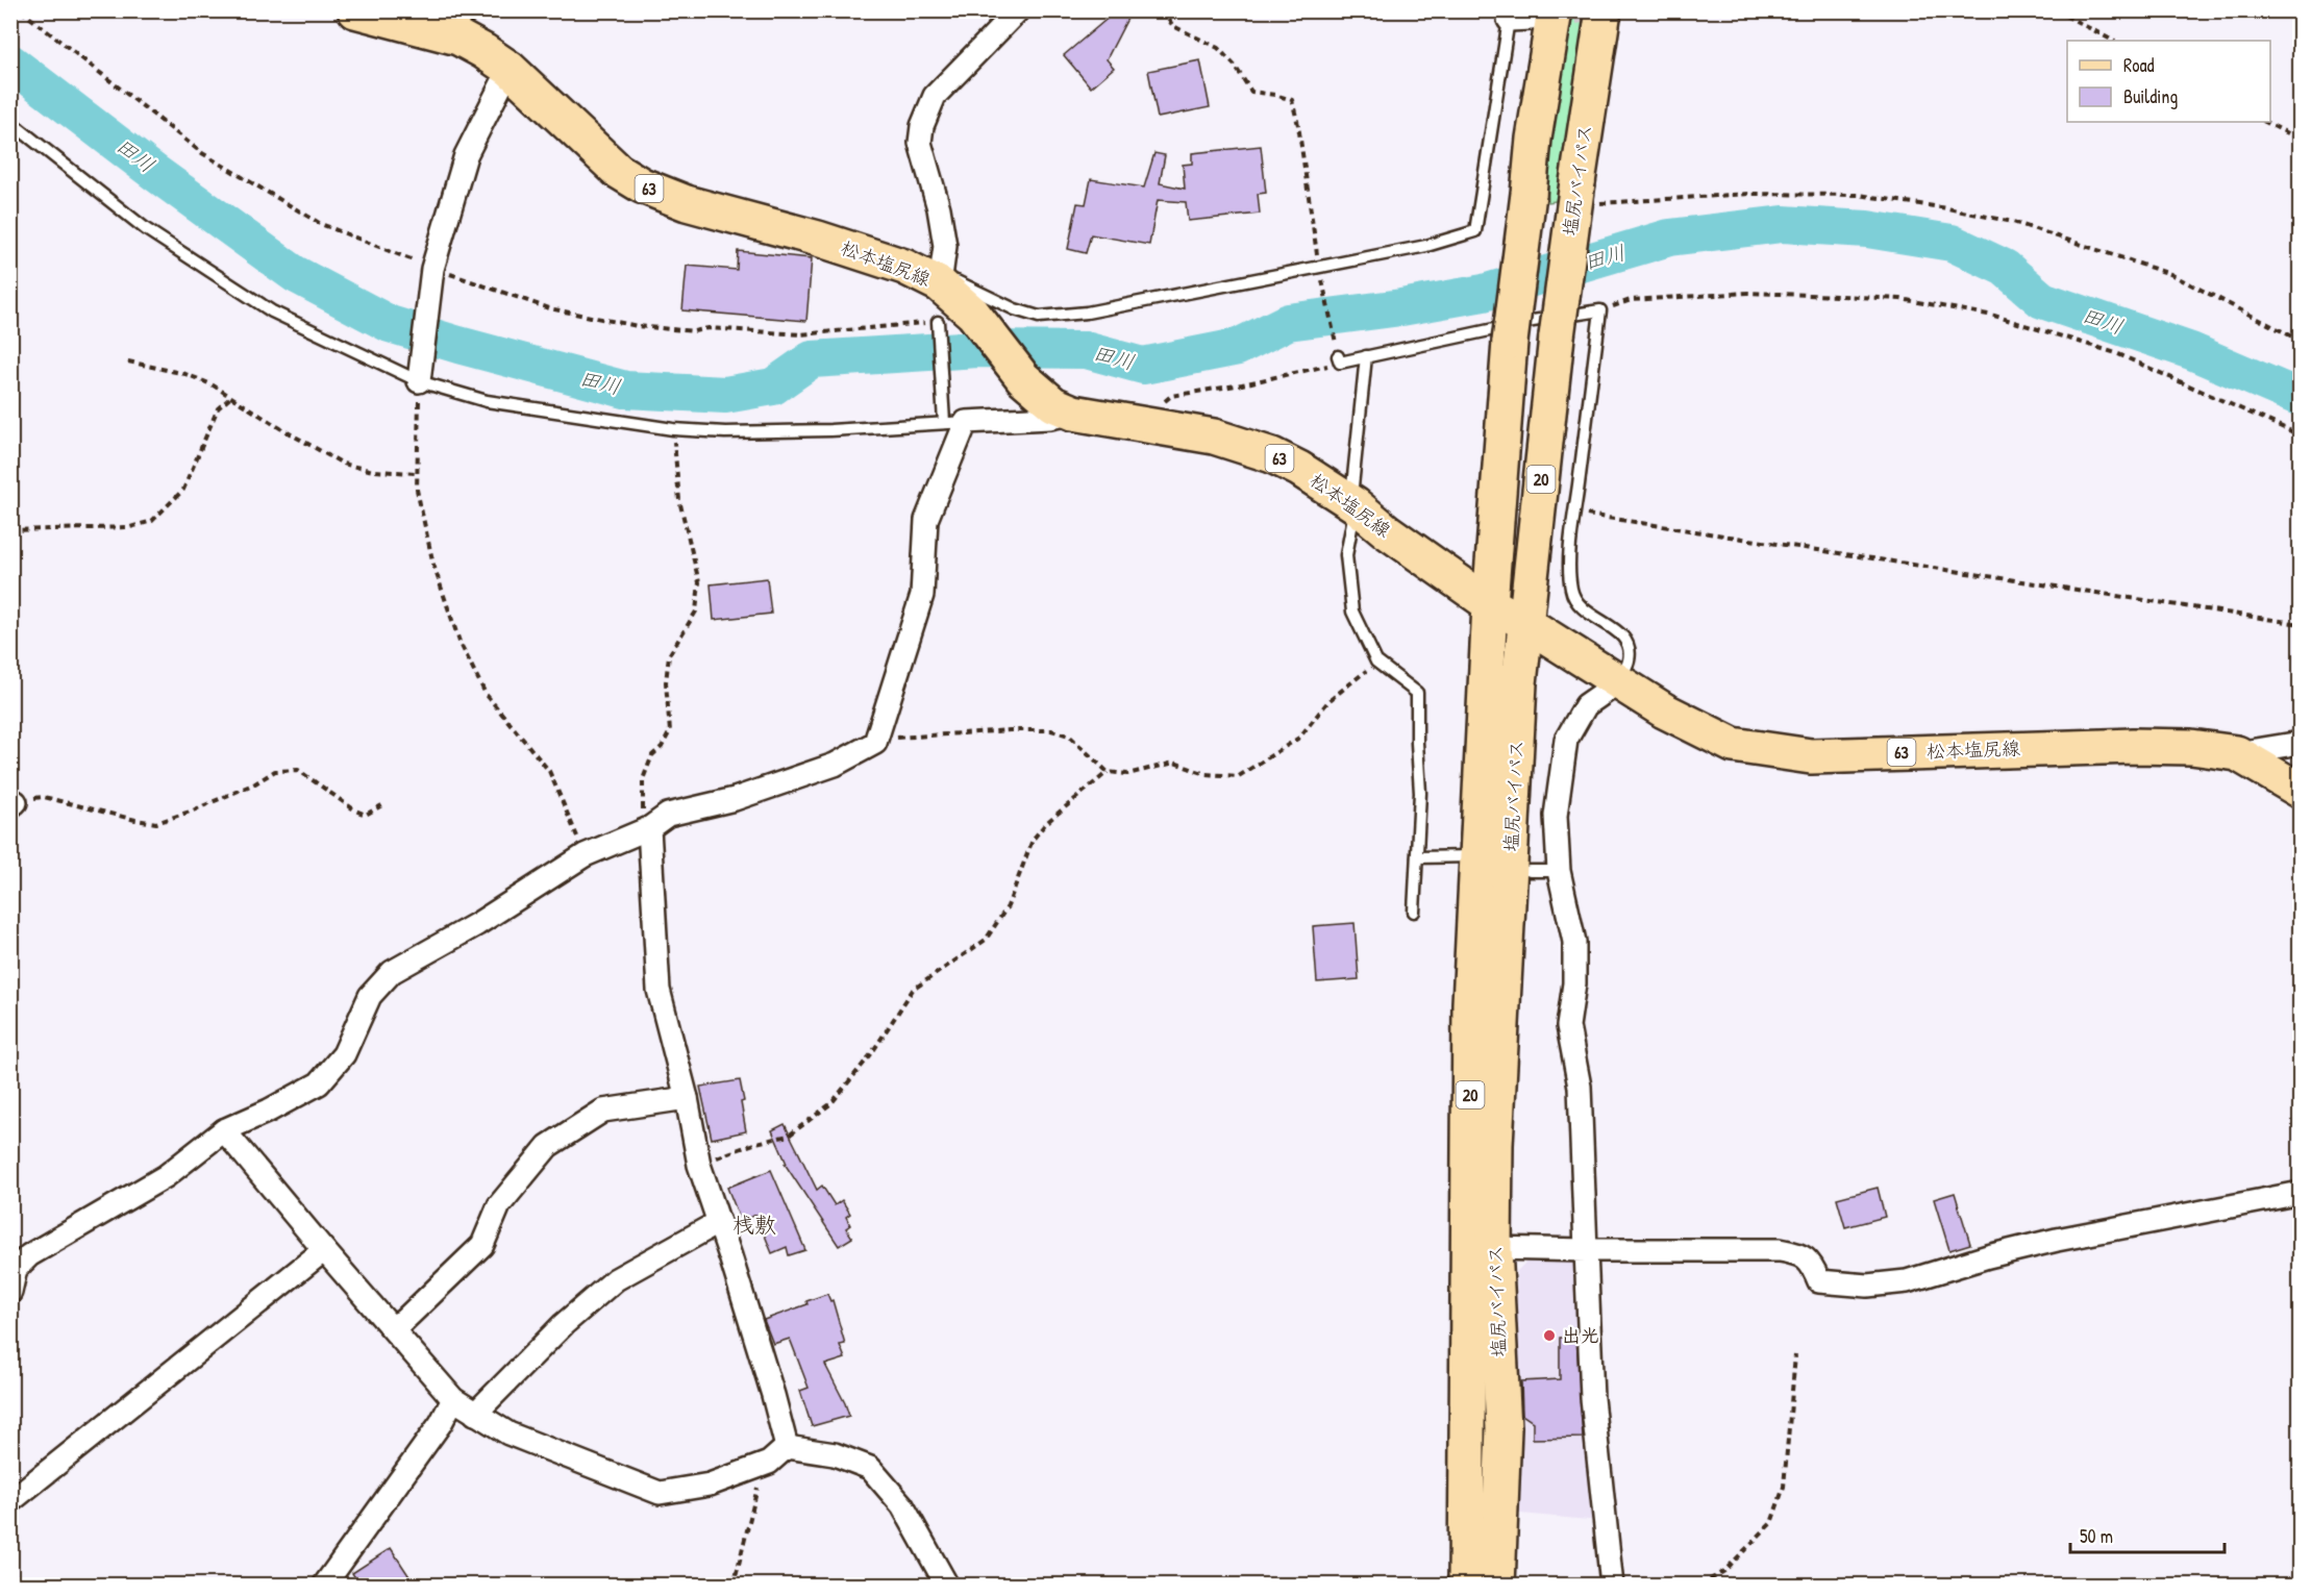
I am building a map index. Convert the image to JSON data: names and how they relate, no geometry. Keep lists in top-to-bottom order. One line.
{"streets":{"main road":["塩尻バイパス","63","松本塩尻線","20"]},"crossings":[["塩尻バイパス","松本塩尻線"]],"districts":["桟敷"],"water":["田川"],"places":["出光"],"legend":["Road","Building"],"scale_bar":"50 m"}
